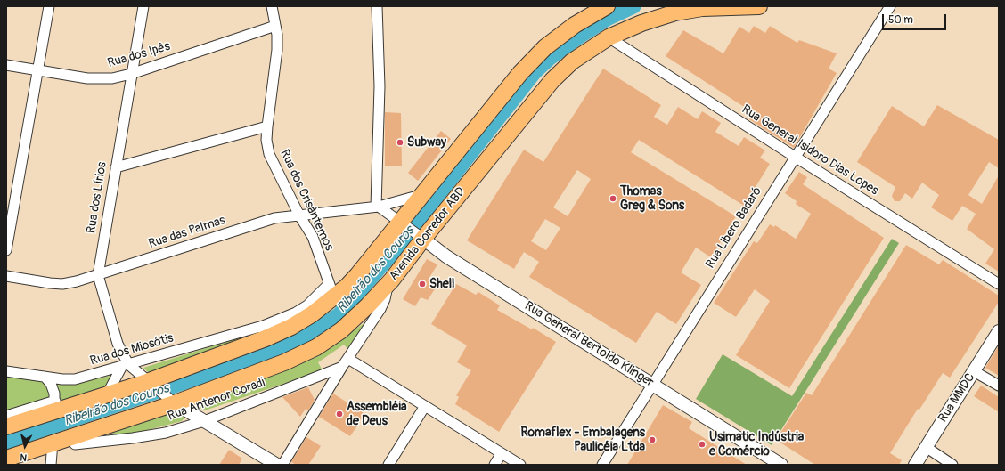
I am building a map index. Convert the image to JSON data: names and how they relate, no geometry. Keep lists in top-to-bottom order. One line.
{"streets":{"highway":["Avenida Corredor ABD"],"street":["Rua dos Ipês","Rua General Isidoro Dias Lopes","Rua dos Lírios","Rua dos Crisântemos","Rua Libero Badaró","Rua das Palmas","Rua General Bertoldo Klinger","Rua dos Miosótis","Rua MMDC","Rua Antenor Coradi"]},"crossings":[["Rua dos Ipês","Rua dos Lírios"],["Rua dos Ipês","Rua dos Crisântemos"],["Rua General Isidoro Dias Lopes","Rua Libero Badaró"],["Rua General Isidoro Dias Lopes","Avenida Corredor ABD"],["Rua dos Lírios","Rua das Palmas"],["Rua dos Lírios","Avenida Corredor ABD"],["Rua dos Lírios","Rua dos Miosótis"],["Rua dos Crisântemos","Rua das Palmas"],["Rua Libero Badaró","Rua General Bertoldo Klinger"],["Avenida Corredor ABD","Rua General Bertoldo Klinger"]],"water":["Ribeirão dos Couros"],"places":["Subway","Thomas Greg & Sons","Shell","Assembléia de Deus","Romaflex - Embalagens Paulicéia Ltda","Usimatic Indústria e Comércio"],"scale_bar":"50 m","north":"bottom"}
